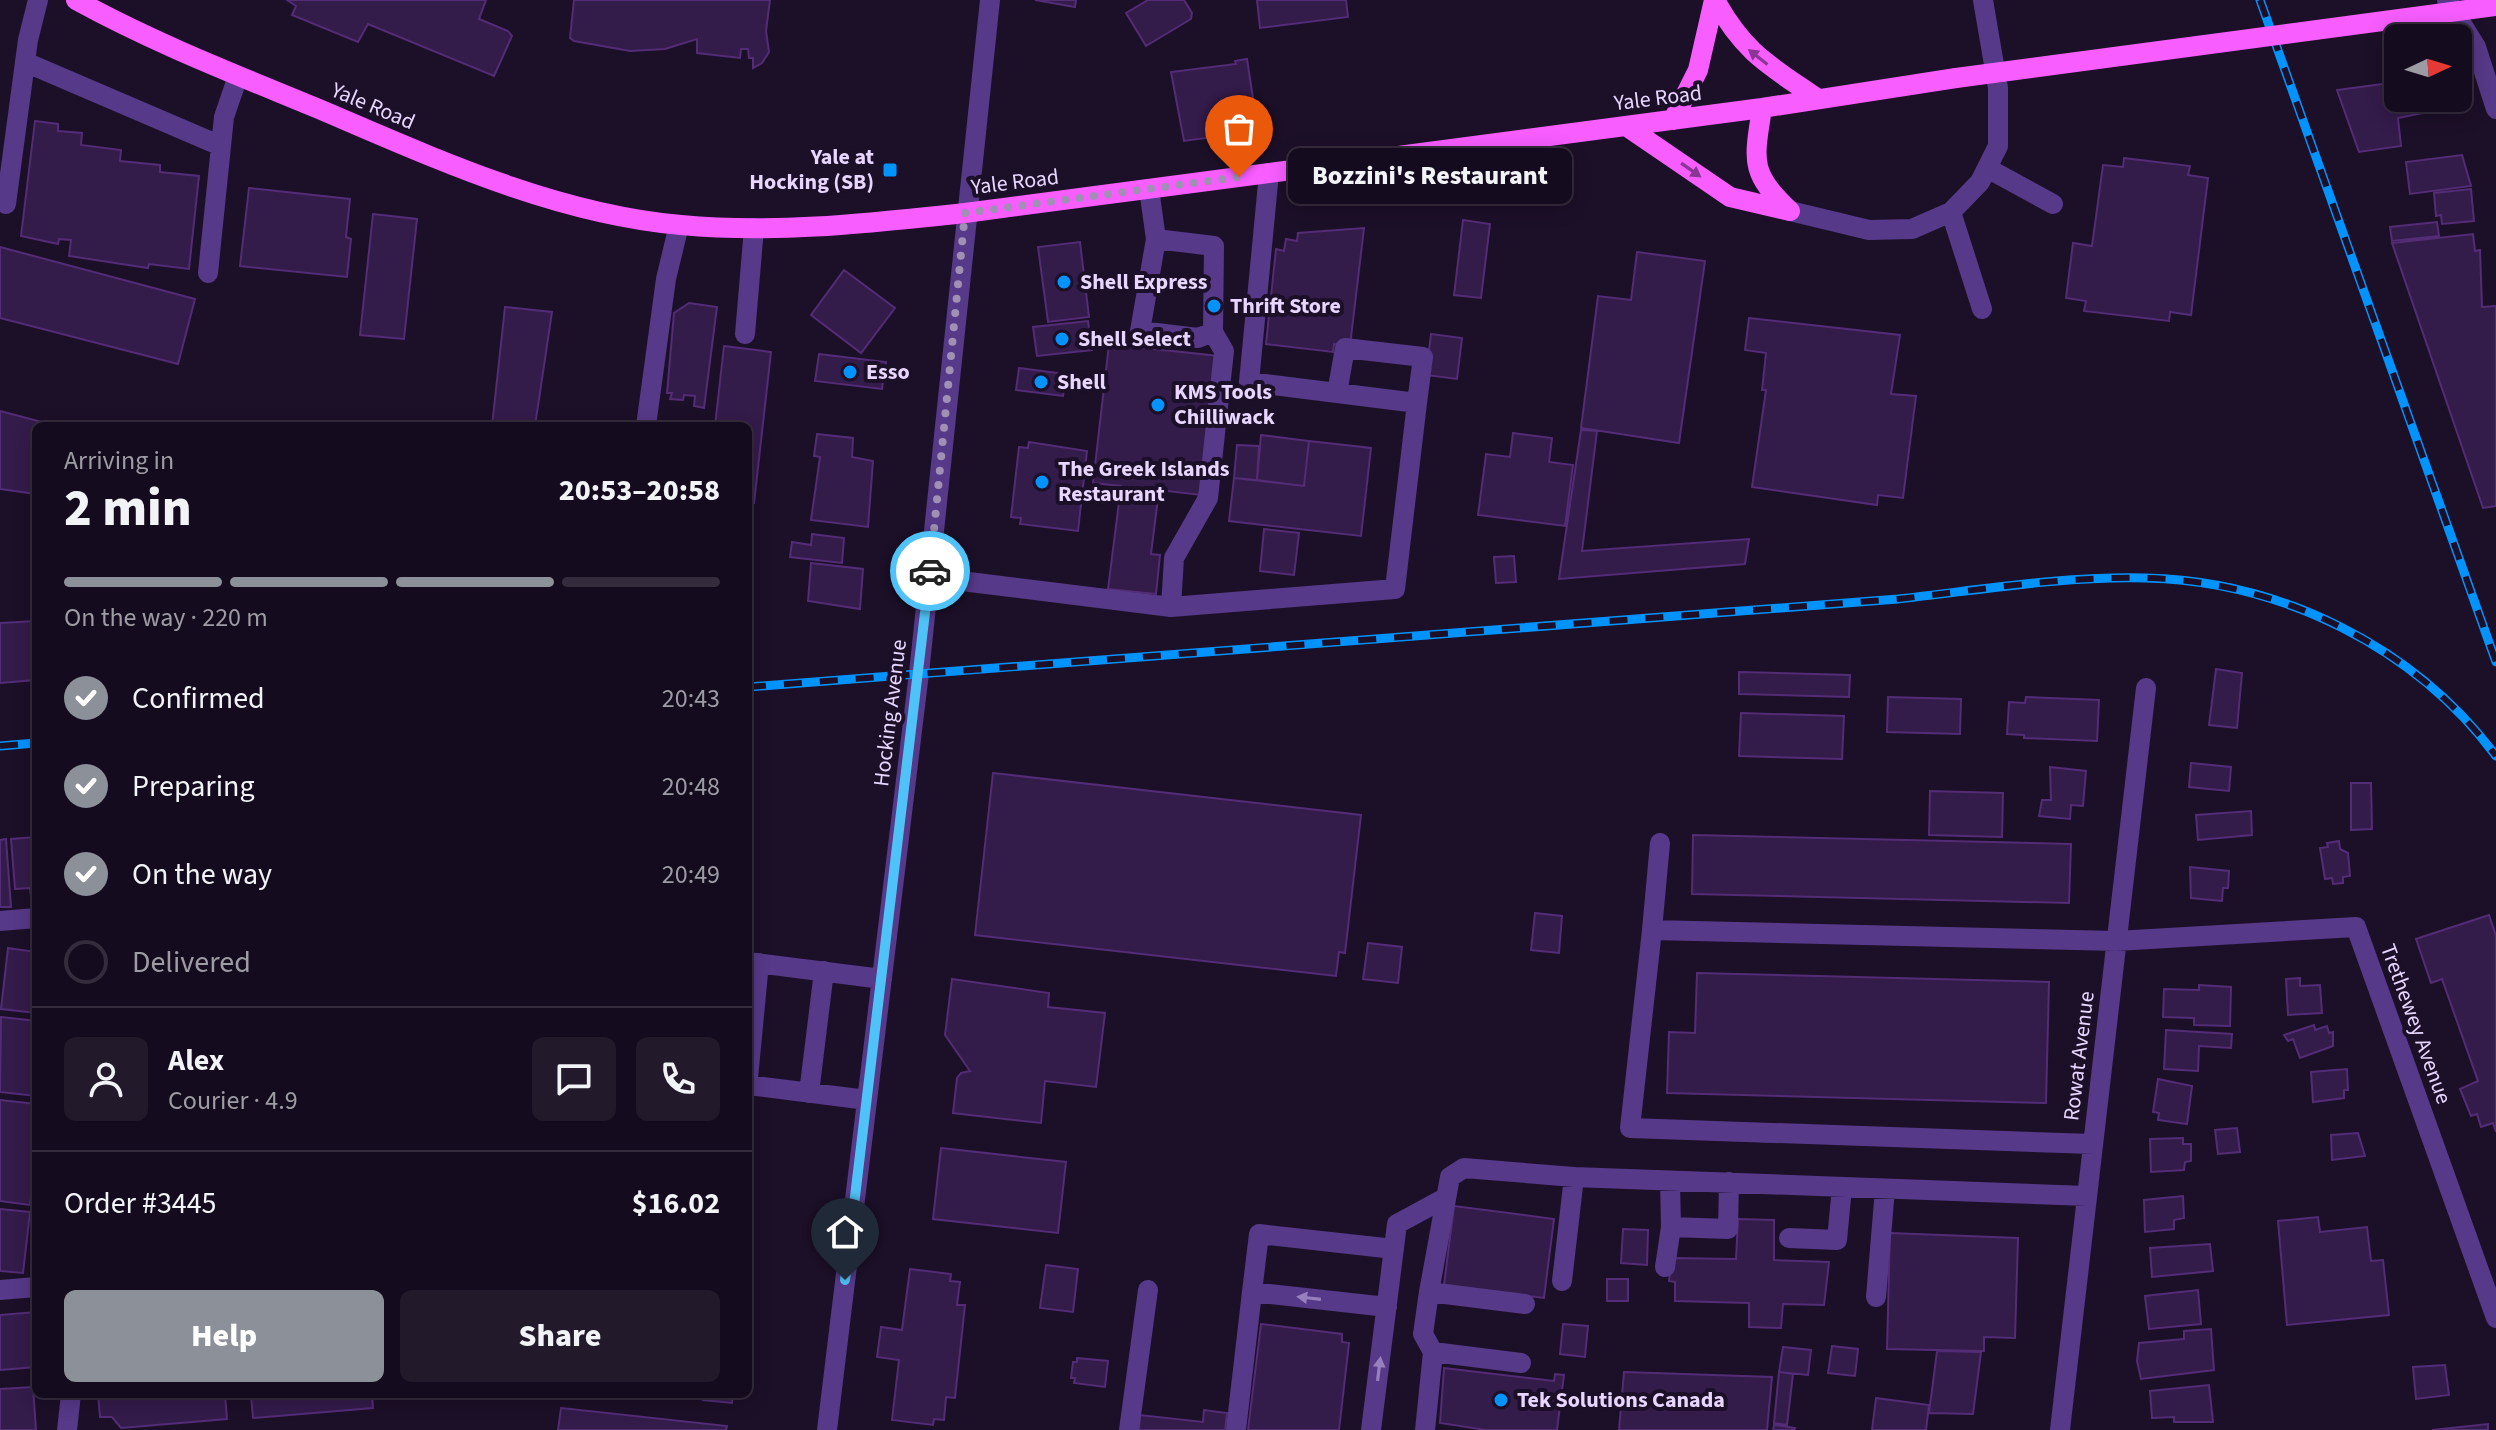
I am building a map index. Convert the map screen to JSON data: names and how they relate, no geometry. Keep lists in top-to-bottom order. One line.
{"streets":{"main road":["Yale Road"],"street":["Hocking Avenue","Trethewey Avenue","Rowat Avenue"]},"crossings":[["Yale Road","Hocking Avenue"],["Trethewey Avenue","Rowat Avenue"]],"places":{"transit":["Yale at Hocking (SB)"],"other":["Bozzini's Restaurant","Shell Express","Thrift Store","Shell Select","Esso","Shell","KMS Tools Chilliwack","The Greek Islands Restaurant","Tek Solutions Canada"]},"north":"right","page":{"bubble":"Bozzini's Restaurant","heading":["2 min","Arriving in","20:53–20:58"],"panel":["Alex","Courier · 4.9","Order #3445","$16.02"],"bar":"On the way · 220 m","list":[["Confirmed","20:43"],["Preparing","20:48"],["On the way","20:49"],"Delivered"],"buttons":["Help","Share"]}}
